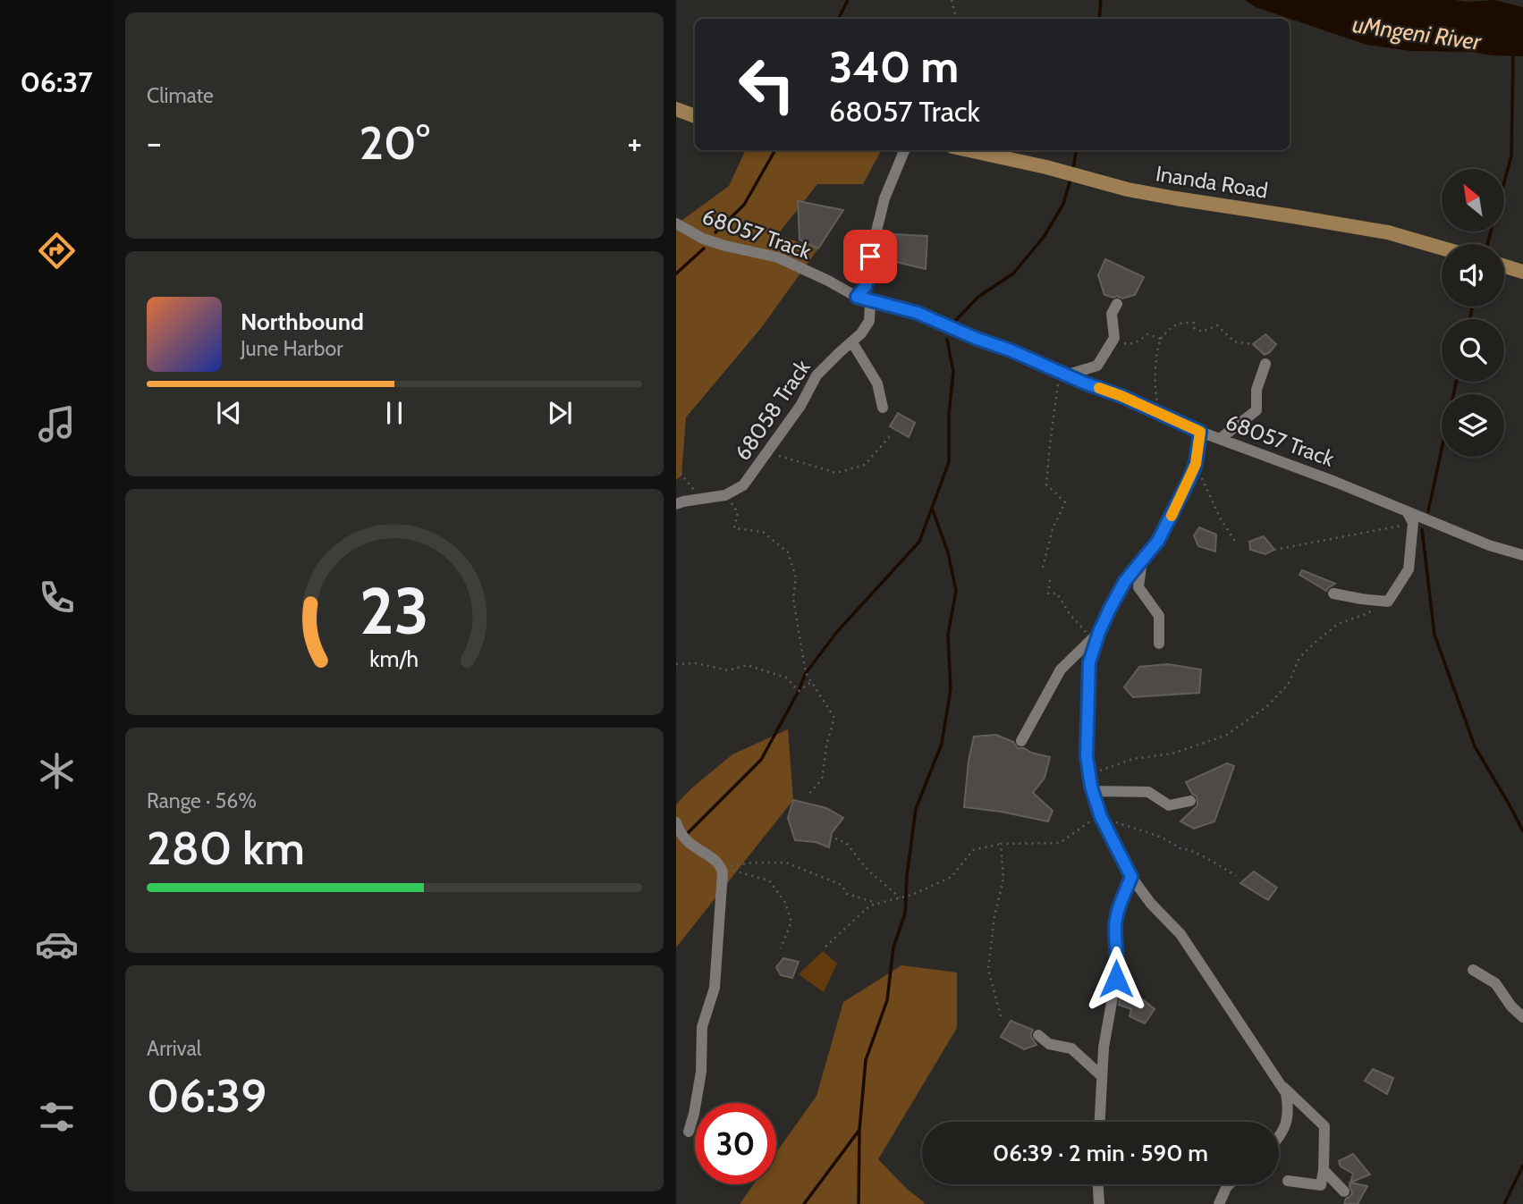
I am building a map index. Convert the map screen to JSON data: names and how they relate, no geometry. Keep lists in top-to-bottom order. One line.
{"streets":{"street":["Inanda Road","68057 Track","68058 Track"]},"crossings":[["68057 Track","68058 Track"]],"water":["uMngeni River"],"north":"top left","page":{"tabs":"06:37","tile":["Climate",["Range · 56%","280 km"],["Arrival","06:39"]],"turn":["340 m","68057 Track"],"heat":["−","20°","+"],"song":["Northbound","June Harbor"],"limit":"30","trip":"06:39 · 2 min · 590 m","gauge":["23","km/h"]}}
